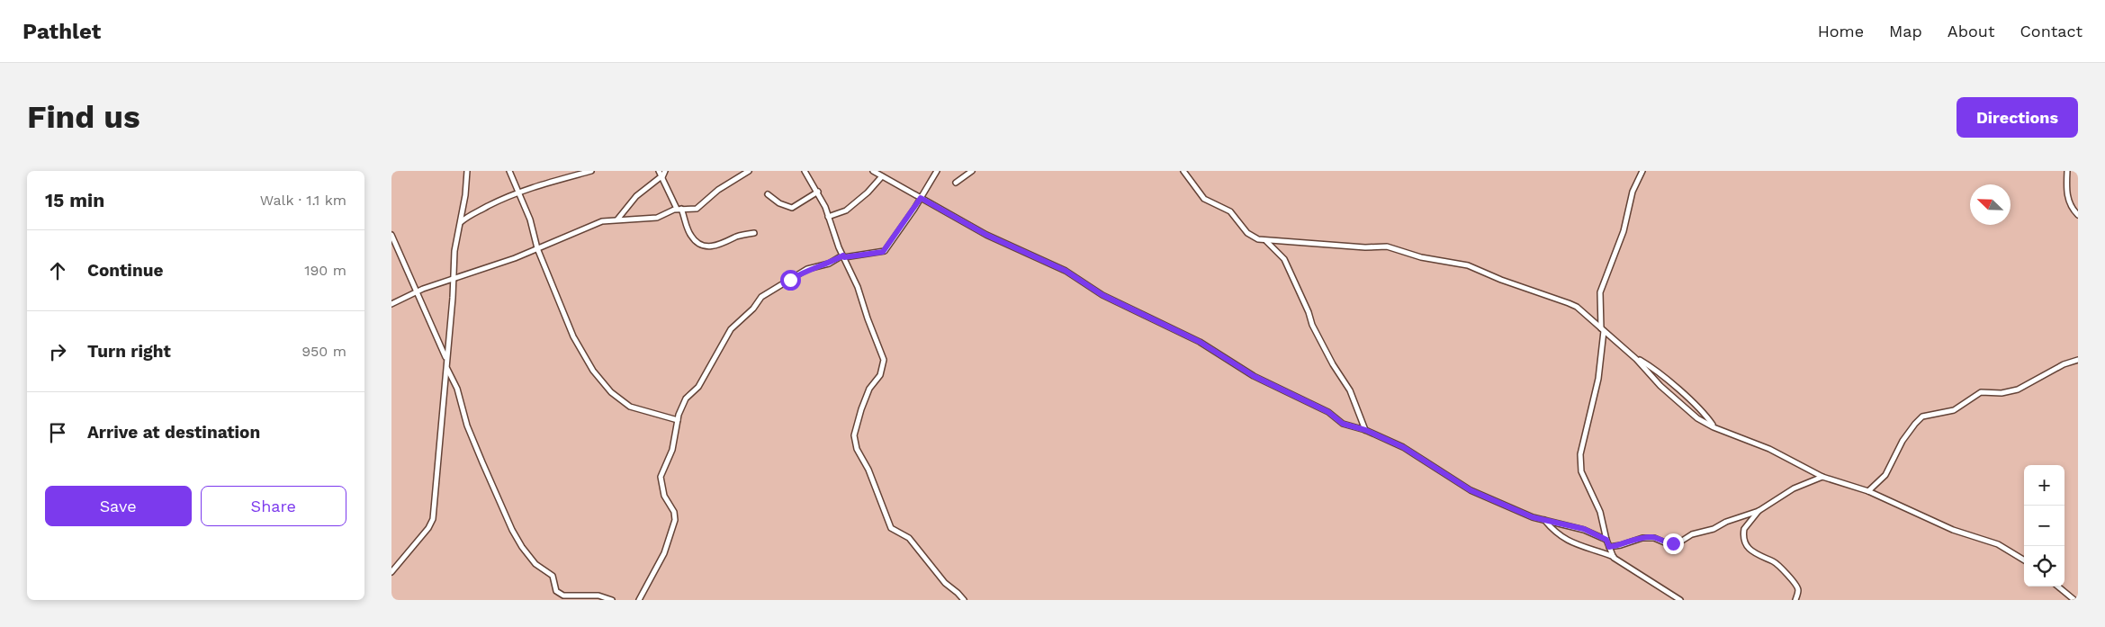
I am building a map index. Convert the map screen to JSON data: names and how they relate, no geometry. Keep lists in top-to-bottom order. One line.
{"north":"top left","page":{"header":"Pathlet","nav":["Home","Map","About","Contact"],"buttons":["Directions",["Save","Share"]],"title":"Find us","heading":["15 min","Walk · 1.1 km"],"list":[["Continue","190 m"],["Turn right","950 m"],"Arrive at destination"],"map_buttons":["+","−"]}}
